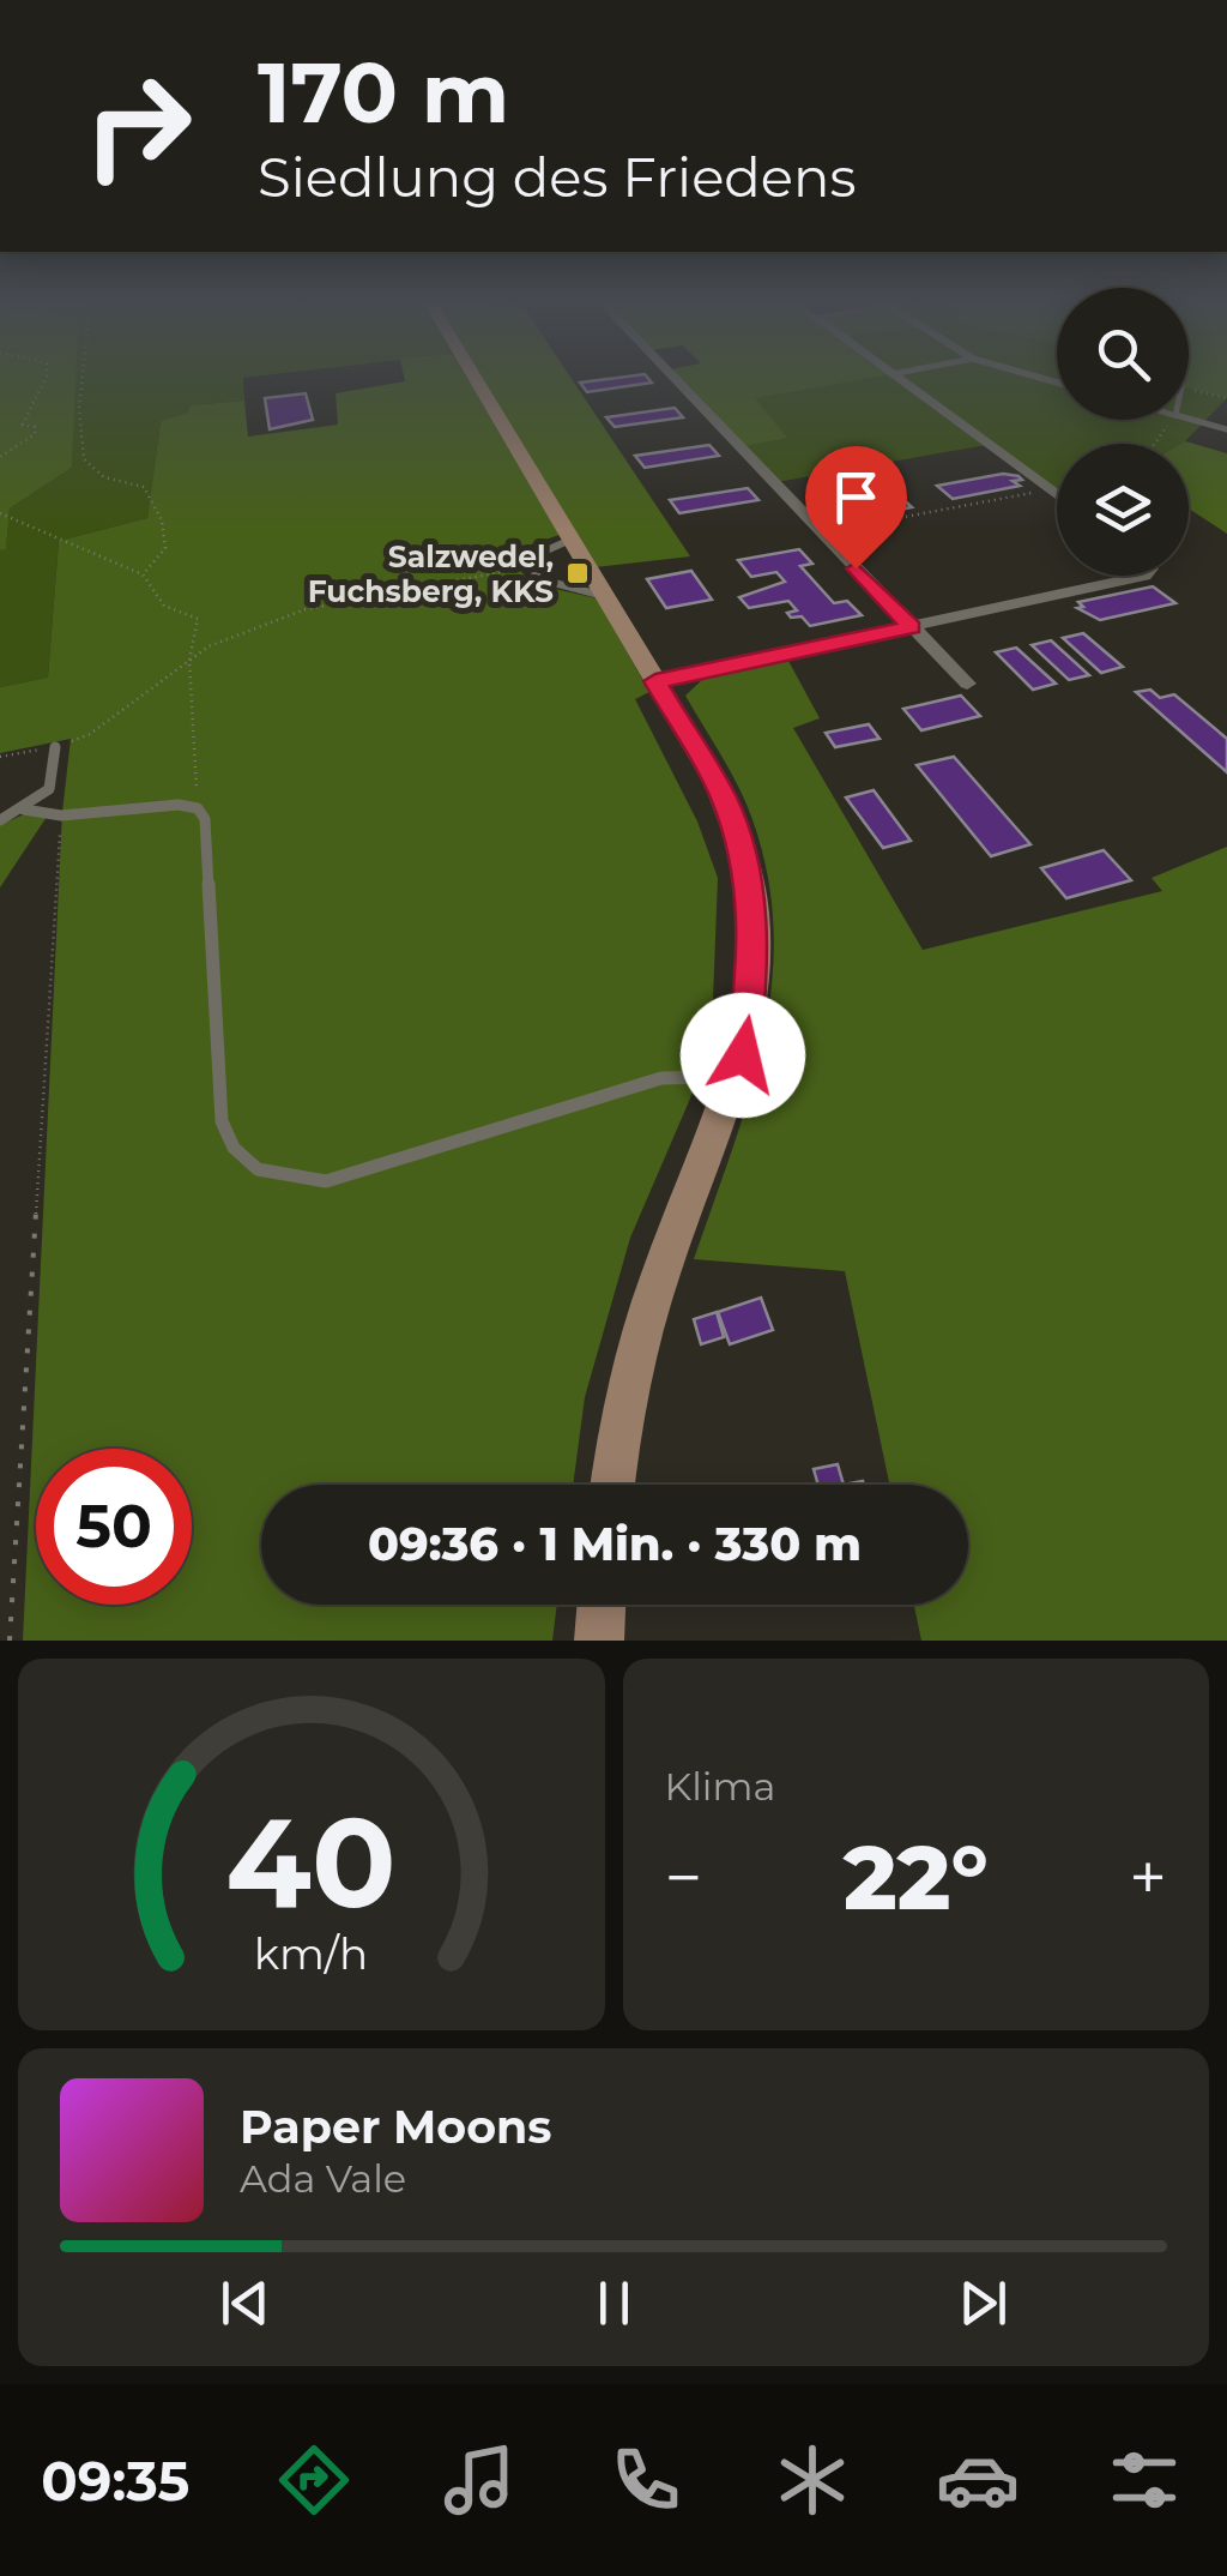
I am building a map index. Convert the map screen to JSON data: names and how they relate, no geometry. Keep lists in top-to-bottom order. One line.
{"places":{"transit":["Salzwedel, Fuchsberg, KKS"]},"page":{"turn":["170 m","Siedlung des Friedens"],"limit":"50","trip":"09:36 · 1 Min. · 330 m","tile":"Klima","heat":["−","22°","+"],"song":["Paper Moons","Ada Vale"],"tabs":"09:35","gauge":["40","km/h"]}}
